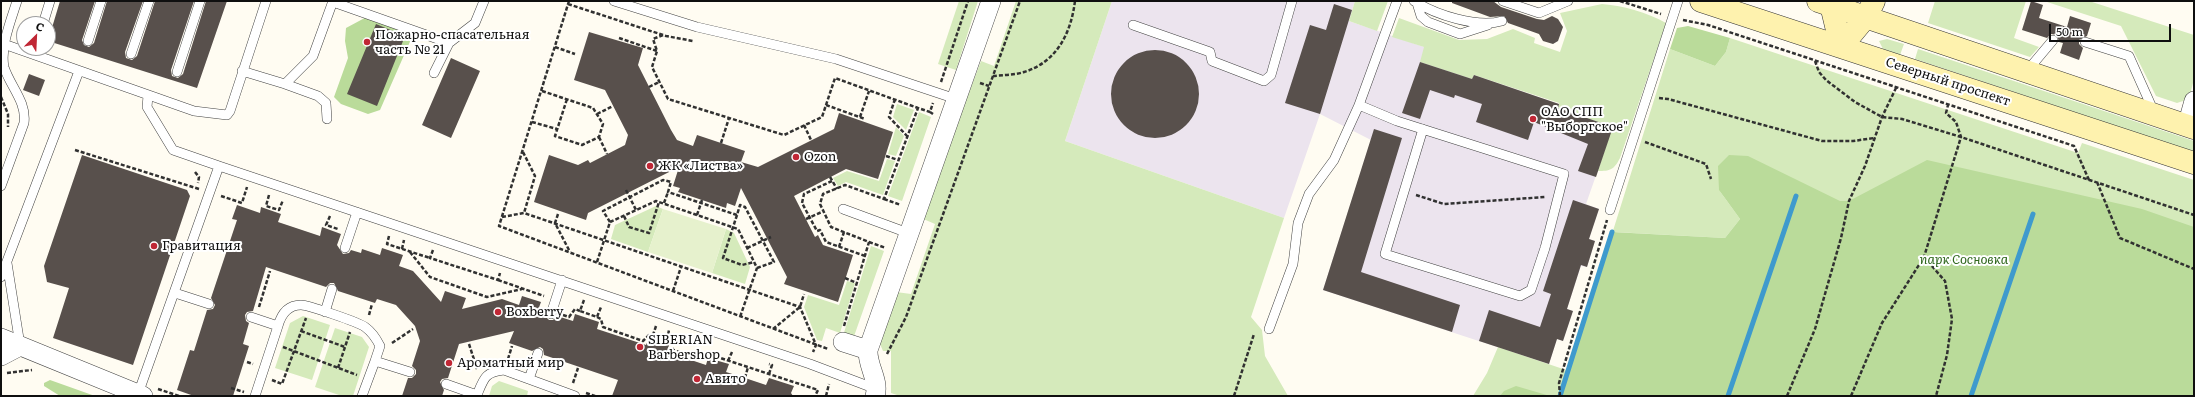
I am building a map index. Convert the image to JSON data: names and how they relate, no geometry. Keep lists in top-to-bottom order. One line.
{"streets":{"main road":["Северный проспект"]},"parks":["парк Сосновка"],"places":["Пожарно-спасательная часть № 21","ОАО СПП \"Выборгское\"","Ozon","ЖК «Листва»","Гравитация","Boxberry","SIBERIAN Barbershop","Ароматный мир","Авито"],"scale_bar":"50 m","north":"top right"}
